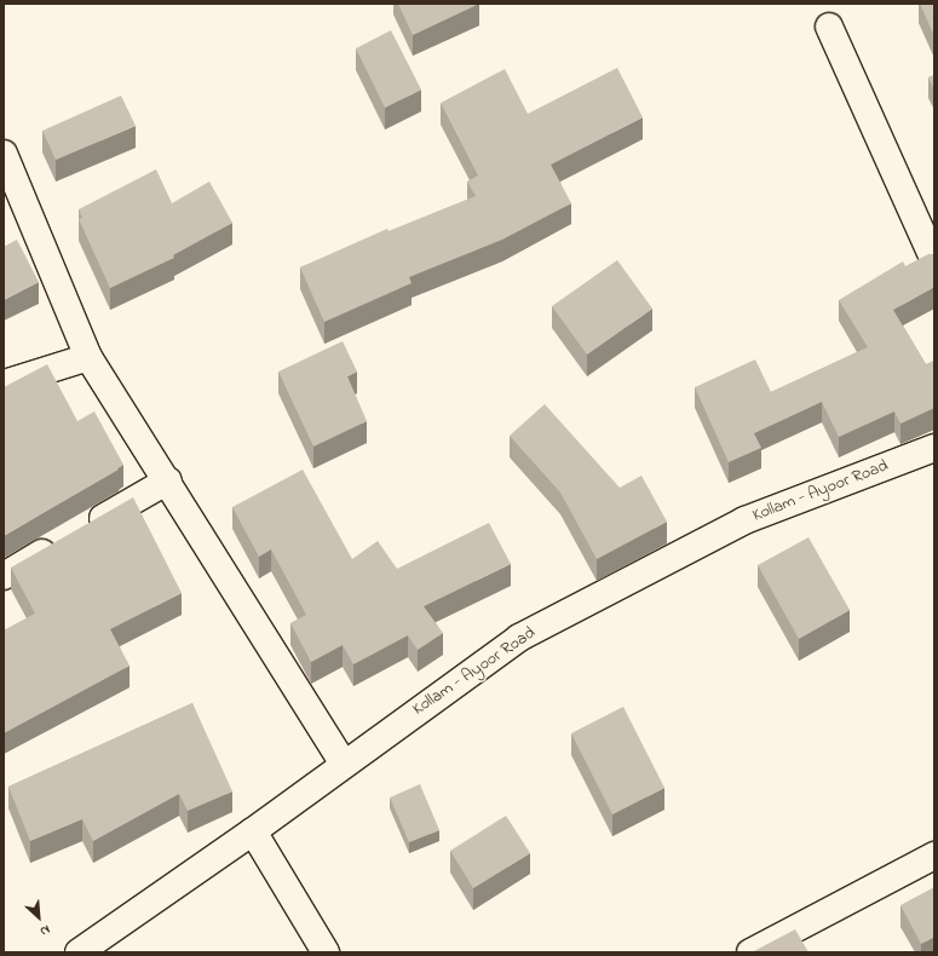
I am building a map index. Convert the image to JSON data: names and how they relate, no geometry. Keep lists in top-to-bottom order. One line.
{"streets":{"street":["Kollam - Ayoor Road"]},"north":"bottom right"}
